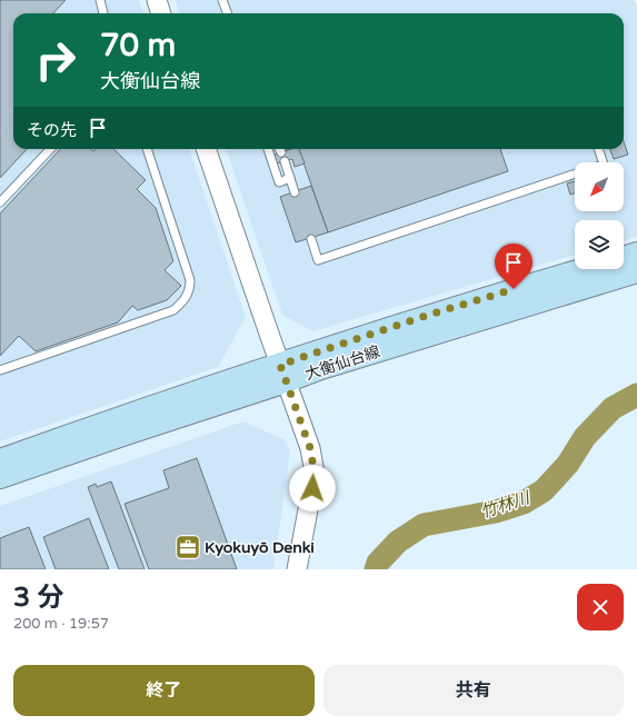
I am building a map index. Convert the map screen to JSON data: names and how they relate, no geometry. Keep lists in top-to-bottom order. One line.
{"streets":{"main road":["大衡仙台線"]},"water":["竹林川"],"places":{"office":["Kyokuyō Denki"]},"north":"bottom left","page":{"turn":["70 m","大衡仙台線"],"then":"その先","heading":["3 分","200 m · 19:57"],"buttons":["終了","共有"]}}
